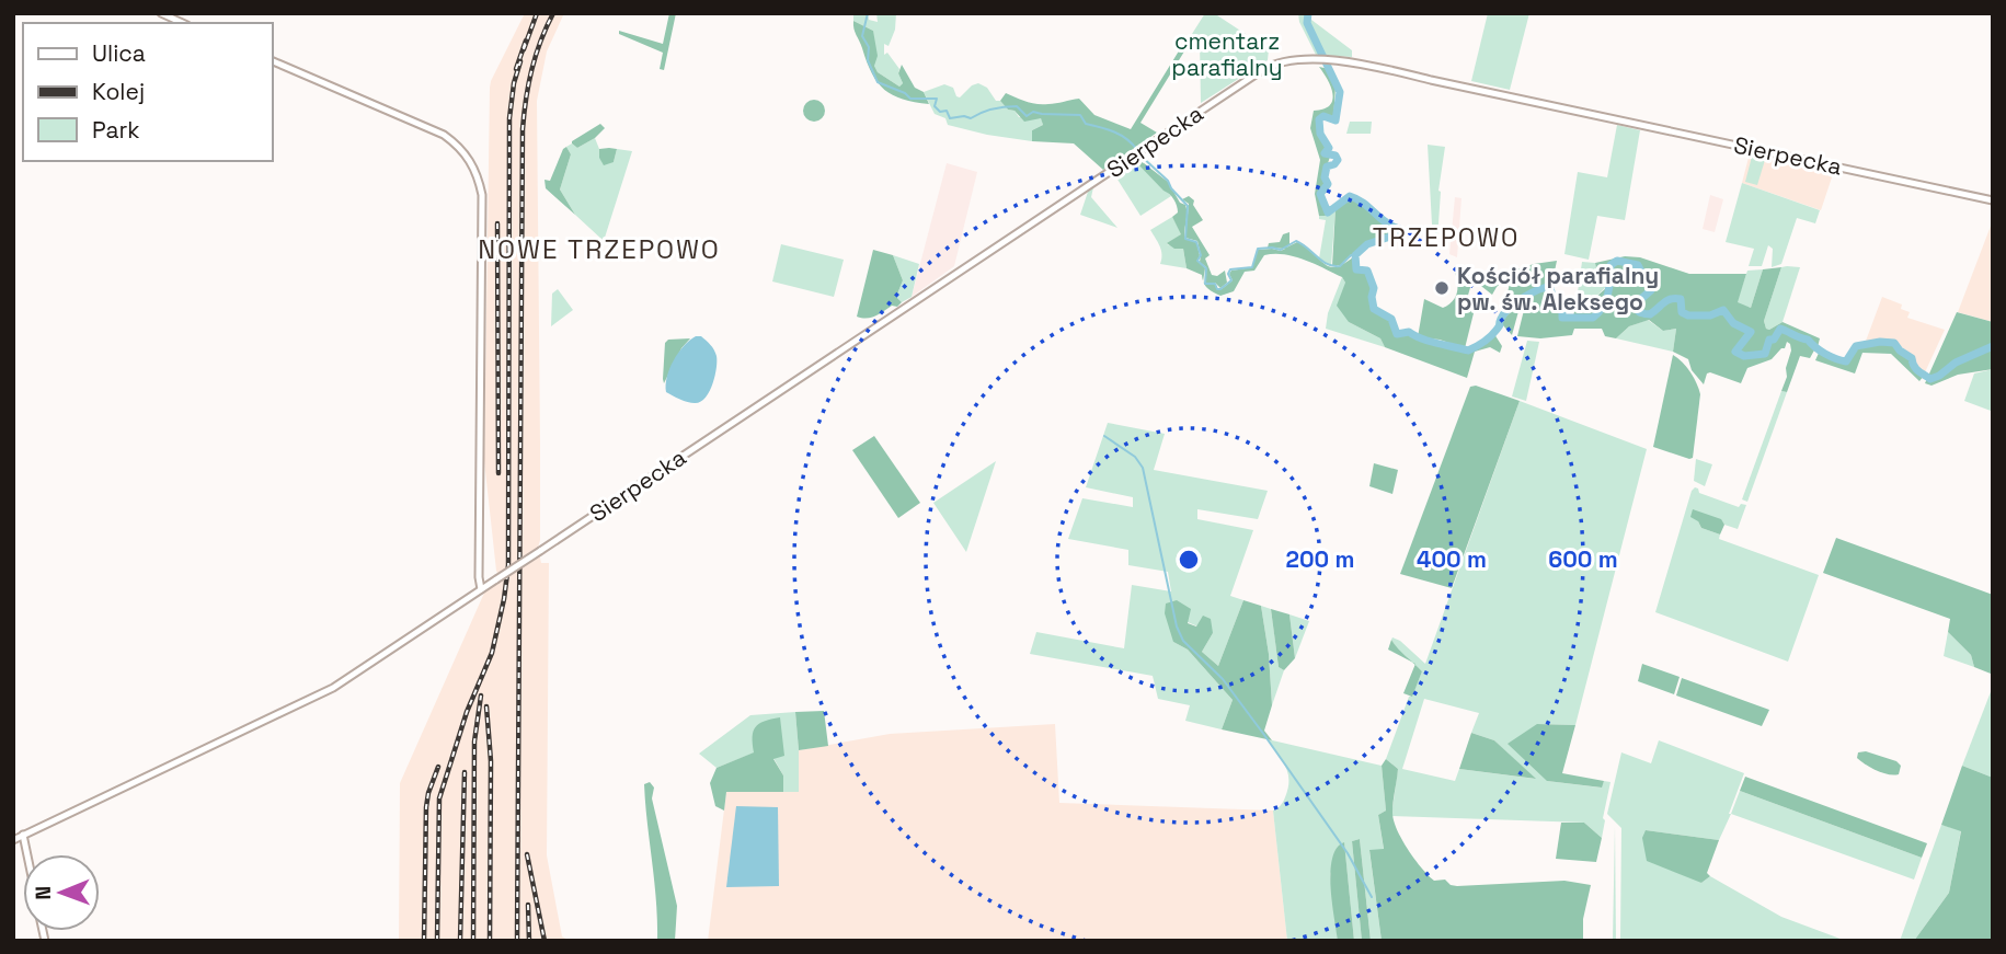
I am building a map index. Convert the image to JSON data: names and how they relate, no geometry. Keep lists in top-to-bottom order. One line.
{"streets":{"street":["Sierpecka"]},"districts":["TRZEPOWO","NOWE TRZEPOWO"],"parks":["cmentarz parafialny"],"places":["Kościół parafialny pw. św. Aleksego"],"legend":["Ulica","Kolej","Park"],"north":"left","rings":["200 m","400 m","600 m"]}
